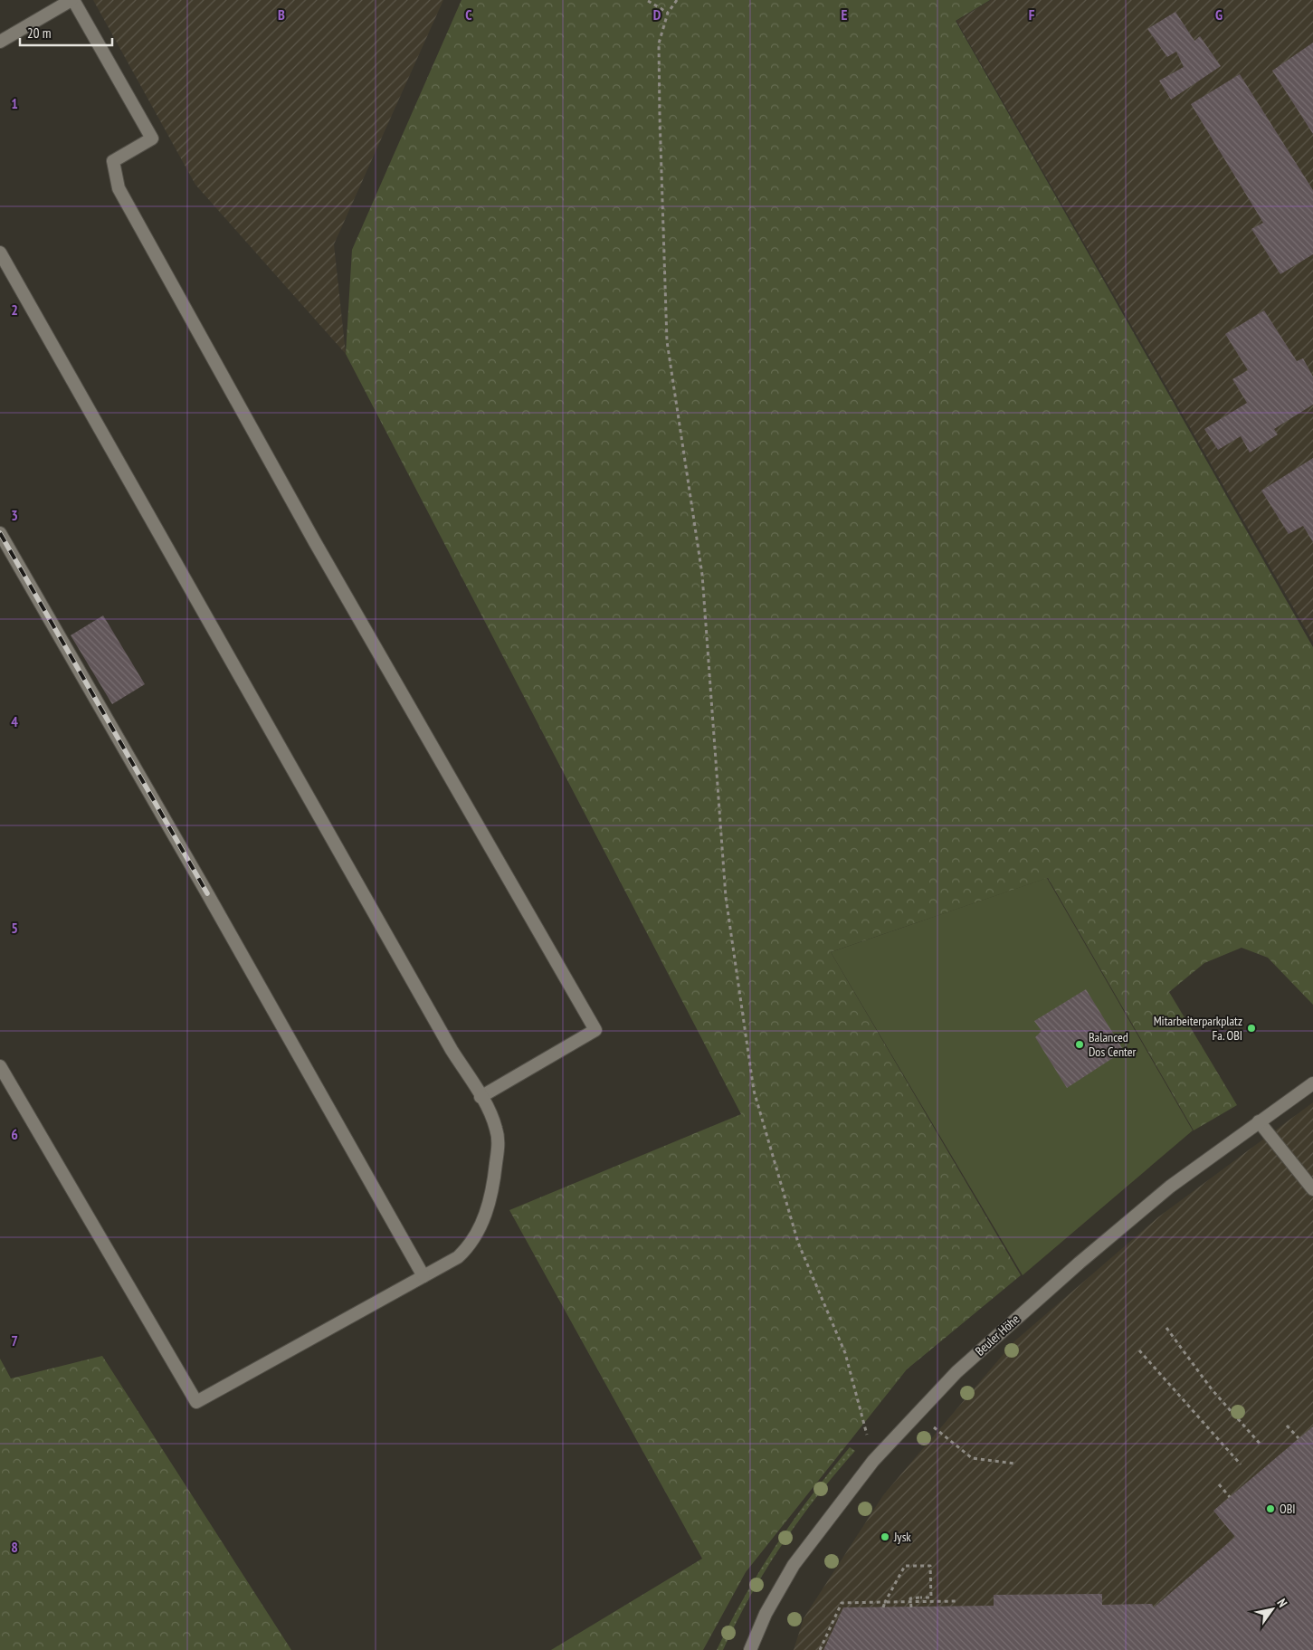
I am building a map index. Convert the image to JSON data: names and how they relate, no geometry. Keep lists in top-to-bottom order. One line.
{"streets":{"street":["Beuler Höhe"]},"places":["Mitarbeiterparkplatz Fa. OBI","Balanced Dos Center","OBI","Jysk"],"scale_bar":"20 m","north":"top right","grid":{"columns":["B","C","D","E","F","G"],"rows":["1","2","3","4","5","6","7","8"]}}
